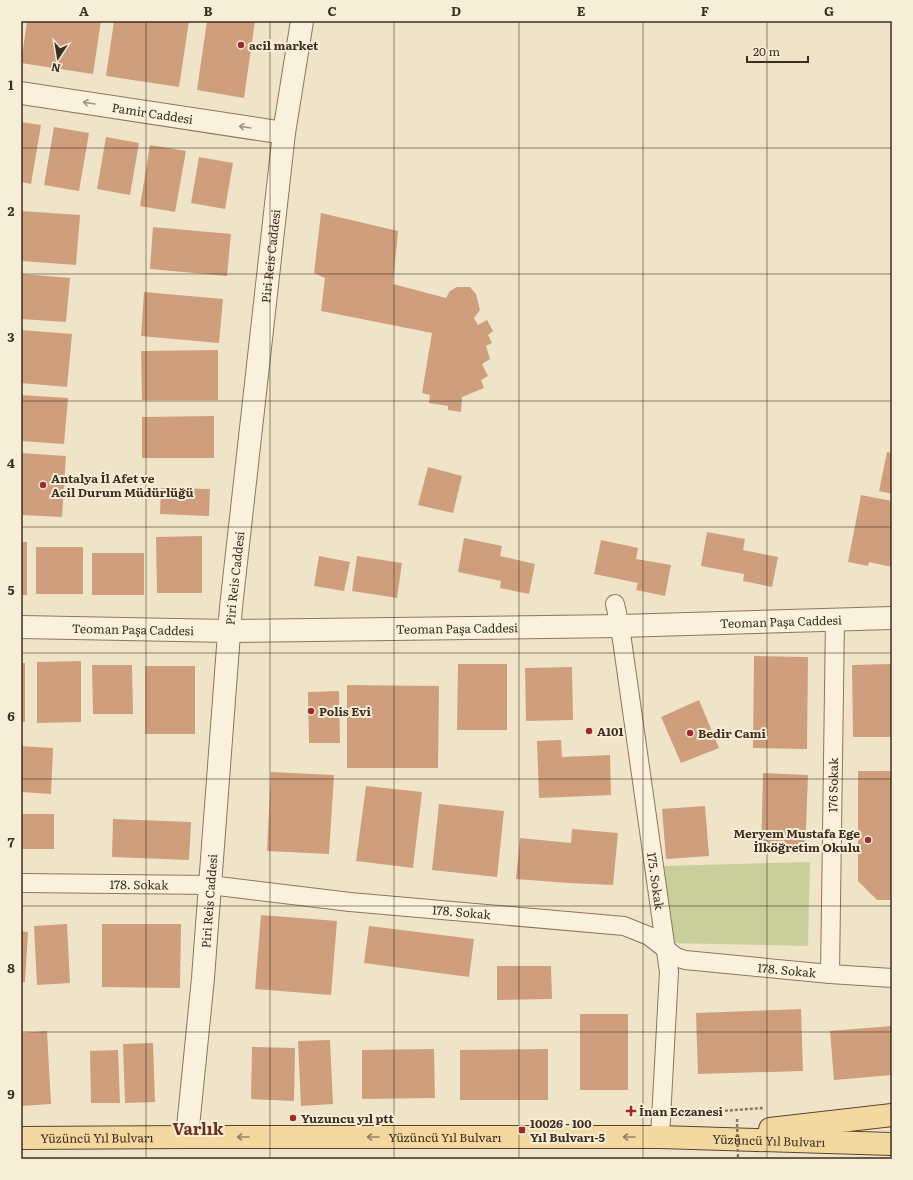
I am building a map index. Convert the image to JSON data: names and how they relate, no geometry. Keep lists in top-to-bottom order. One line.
{"streets":{"main road":["Yüzüncü Yıl Bulvarı"],"street":["Pamir Caddesi","Piri Reis Caddesi","Teoman Paşa Caddesi","176 Sokak","175. Sokak","178. Sokak"]},"crossings":[["Pamir Caddesi","Piri Reis Caddesi"],["Piri Reis Caddesi","Teoman Paşa Caddesi"],["Piri Reis Caddesi","178. Sokak"],["Piri Reis Caddesi","Yüzüncü Yıl Bulvarı"],["Teoman Paşa Caddesi","176 Sokak"],["Teoman Paşa Caddesi","175. Sokak"],["176 Sokak","178. Sokak"],["175. Sokak","178. Sokak"],["175. Sokak","Yüzüncü Yıl Bulvarı"]],"one_way":["Pamir Caddesi","Yüzüncü Yıl Bulvarı"],"districts":["Varlık"],"places":{"other":["acil market","Antalya İl Afet ve Acil Durum Müdürlüğü","Polis Evi","A101","Bedir Cami","Meryem Mustafa Ege İlköğretim Okulu","Yuzuncu yıl ptt"],"health":["İnan Eczanesi"],"transit":["10026 - 100 Yıl Bulvarı-5"]},"scale_bar":"20 m","north":"bottom","grid":{"columns":["A","B","C","D","E","F","G"],"rows":["1","2","3","4","5","6","7","8","9"]}}
